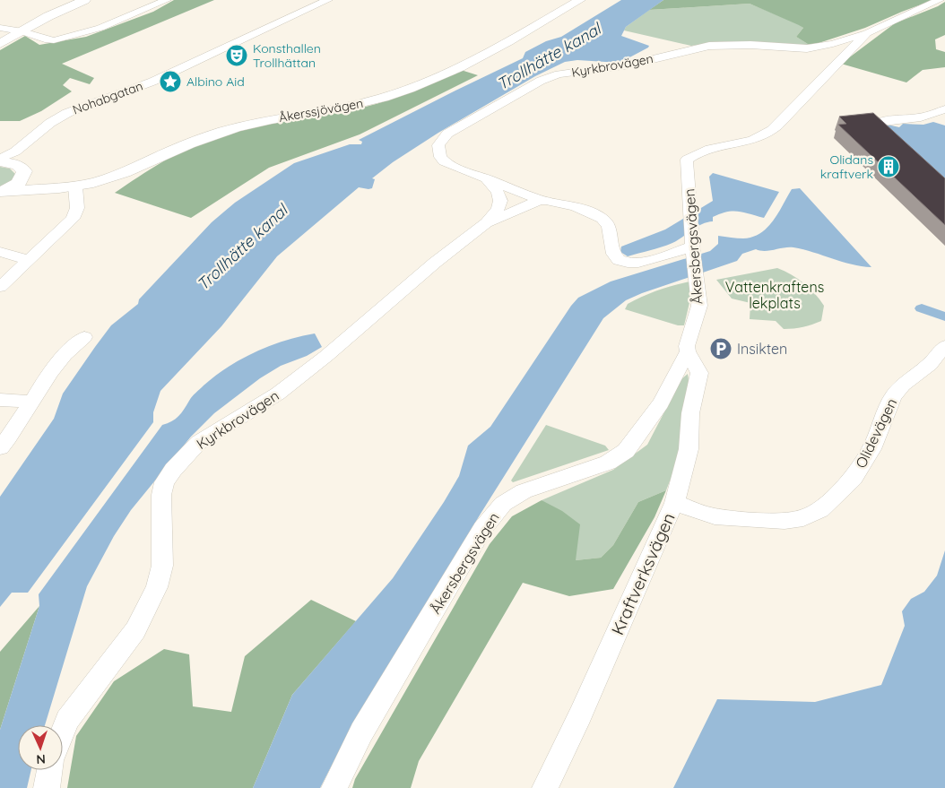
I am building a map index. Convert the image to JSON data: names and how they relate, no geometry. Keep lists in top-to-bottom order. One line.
{"streets":{"street":["Kyrkbrovägen","Nohabgatan","Åkerssjövägen","Åkersbergsvägen","Olidevägen","Kraftverksvägen"]},"crossings":[["Kyrkbrovägen","Åkersbergsvägen"],["Åkersbergsvägen","Kraftverksvägen"],["Olidevägen","Kraftverksvägen"]],"water":["Trollhätte kanal"],"parks":["Vattenkraftens lekplats"],"places":{"theatre":["Konsthallen Trollhättan"],"place":["Albino Aid"],"building":["Olidans kraftverk"],"parking":["Insikten"]},"north":"bottom"}
